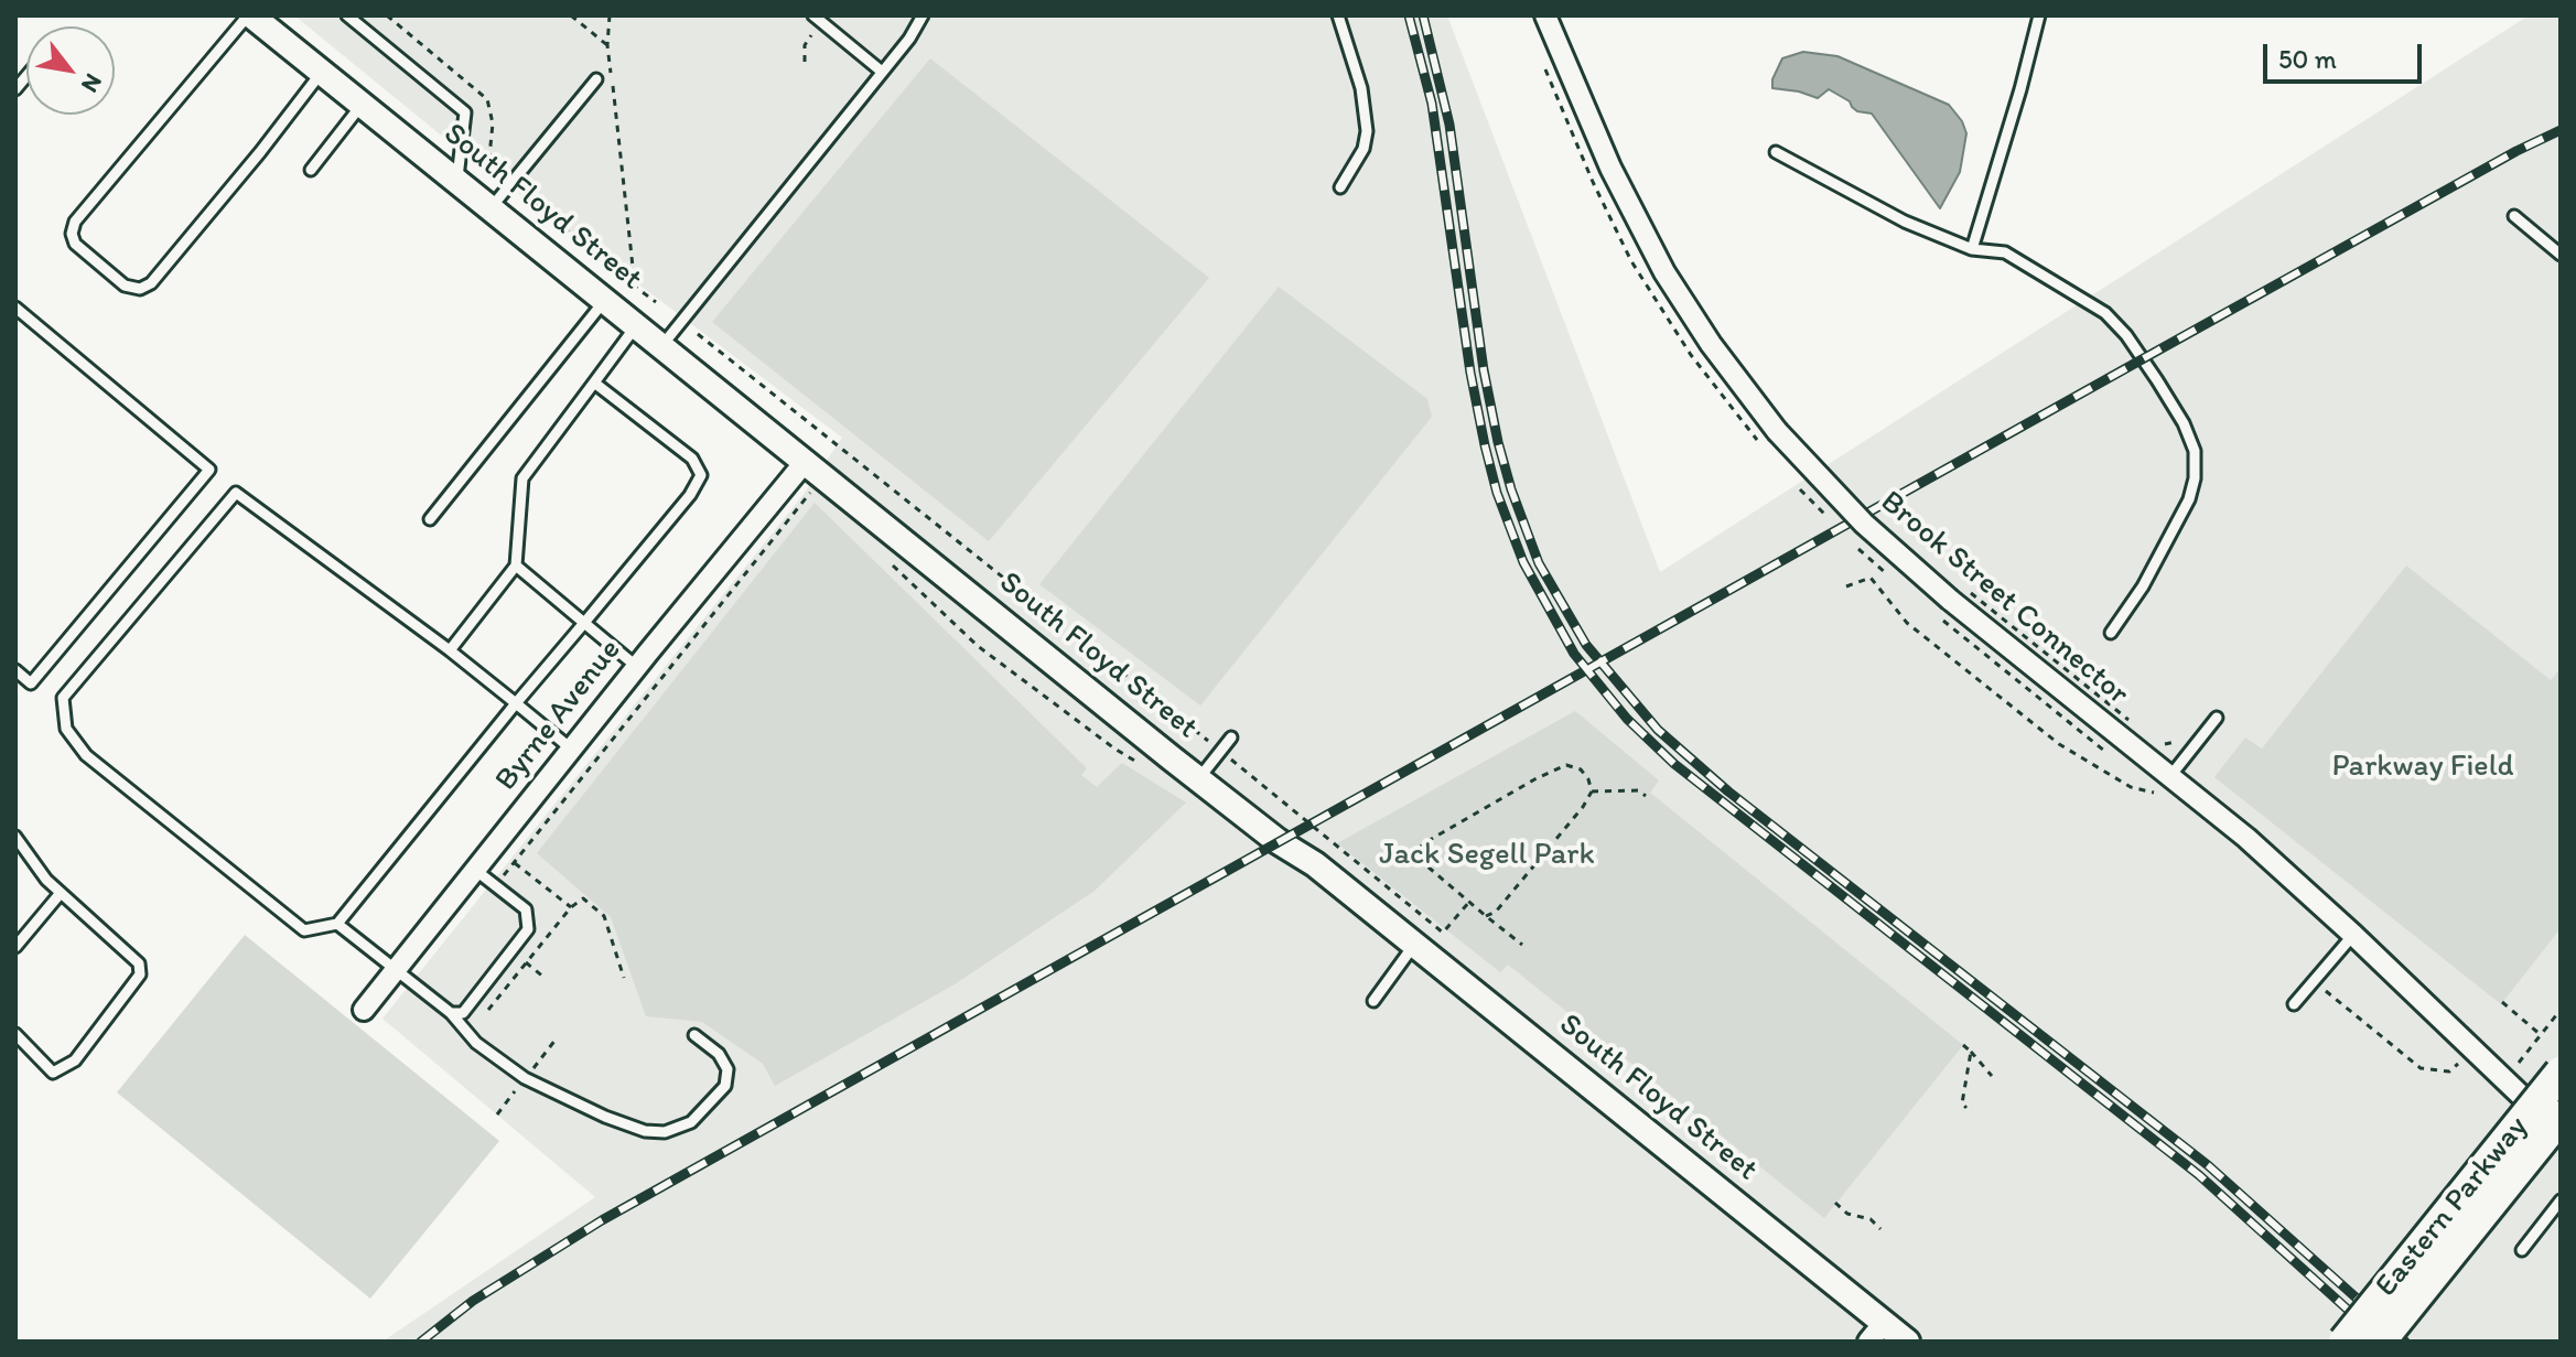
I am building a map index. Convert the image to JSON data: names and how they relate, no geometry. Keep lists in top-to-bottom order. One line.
{"streets":{"main road":["Eastern Parkway"],"street":["South Floyd Street","Brook Street Connector","Byrne Avenue"]},"crossings":[["South Floyd Street","Byrne Avenue"],["Brook Street Connector","Eastern Parkway"]],"parks":["Parkway Field","Jack Segell Park"],"scale_bar":"50 m","north":"bottom right"}
